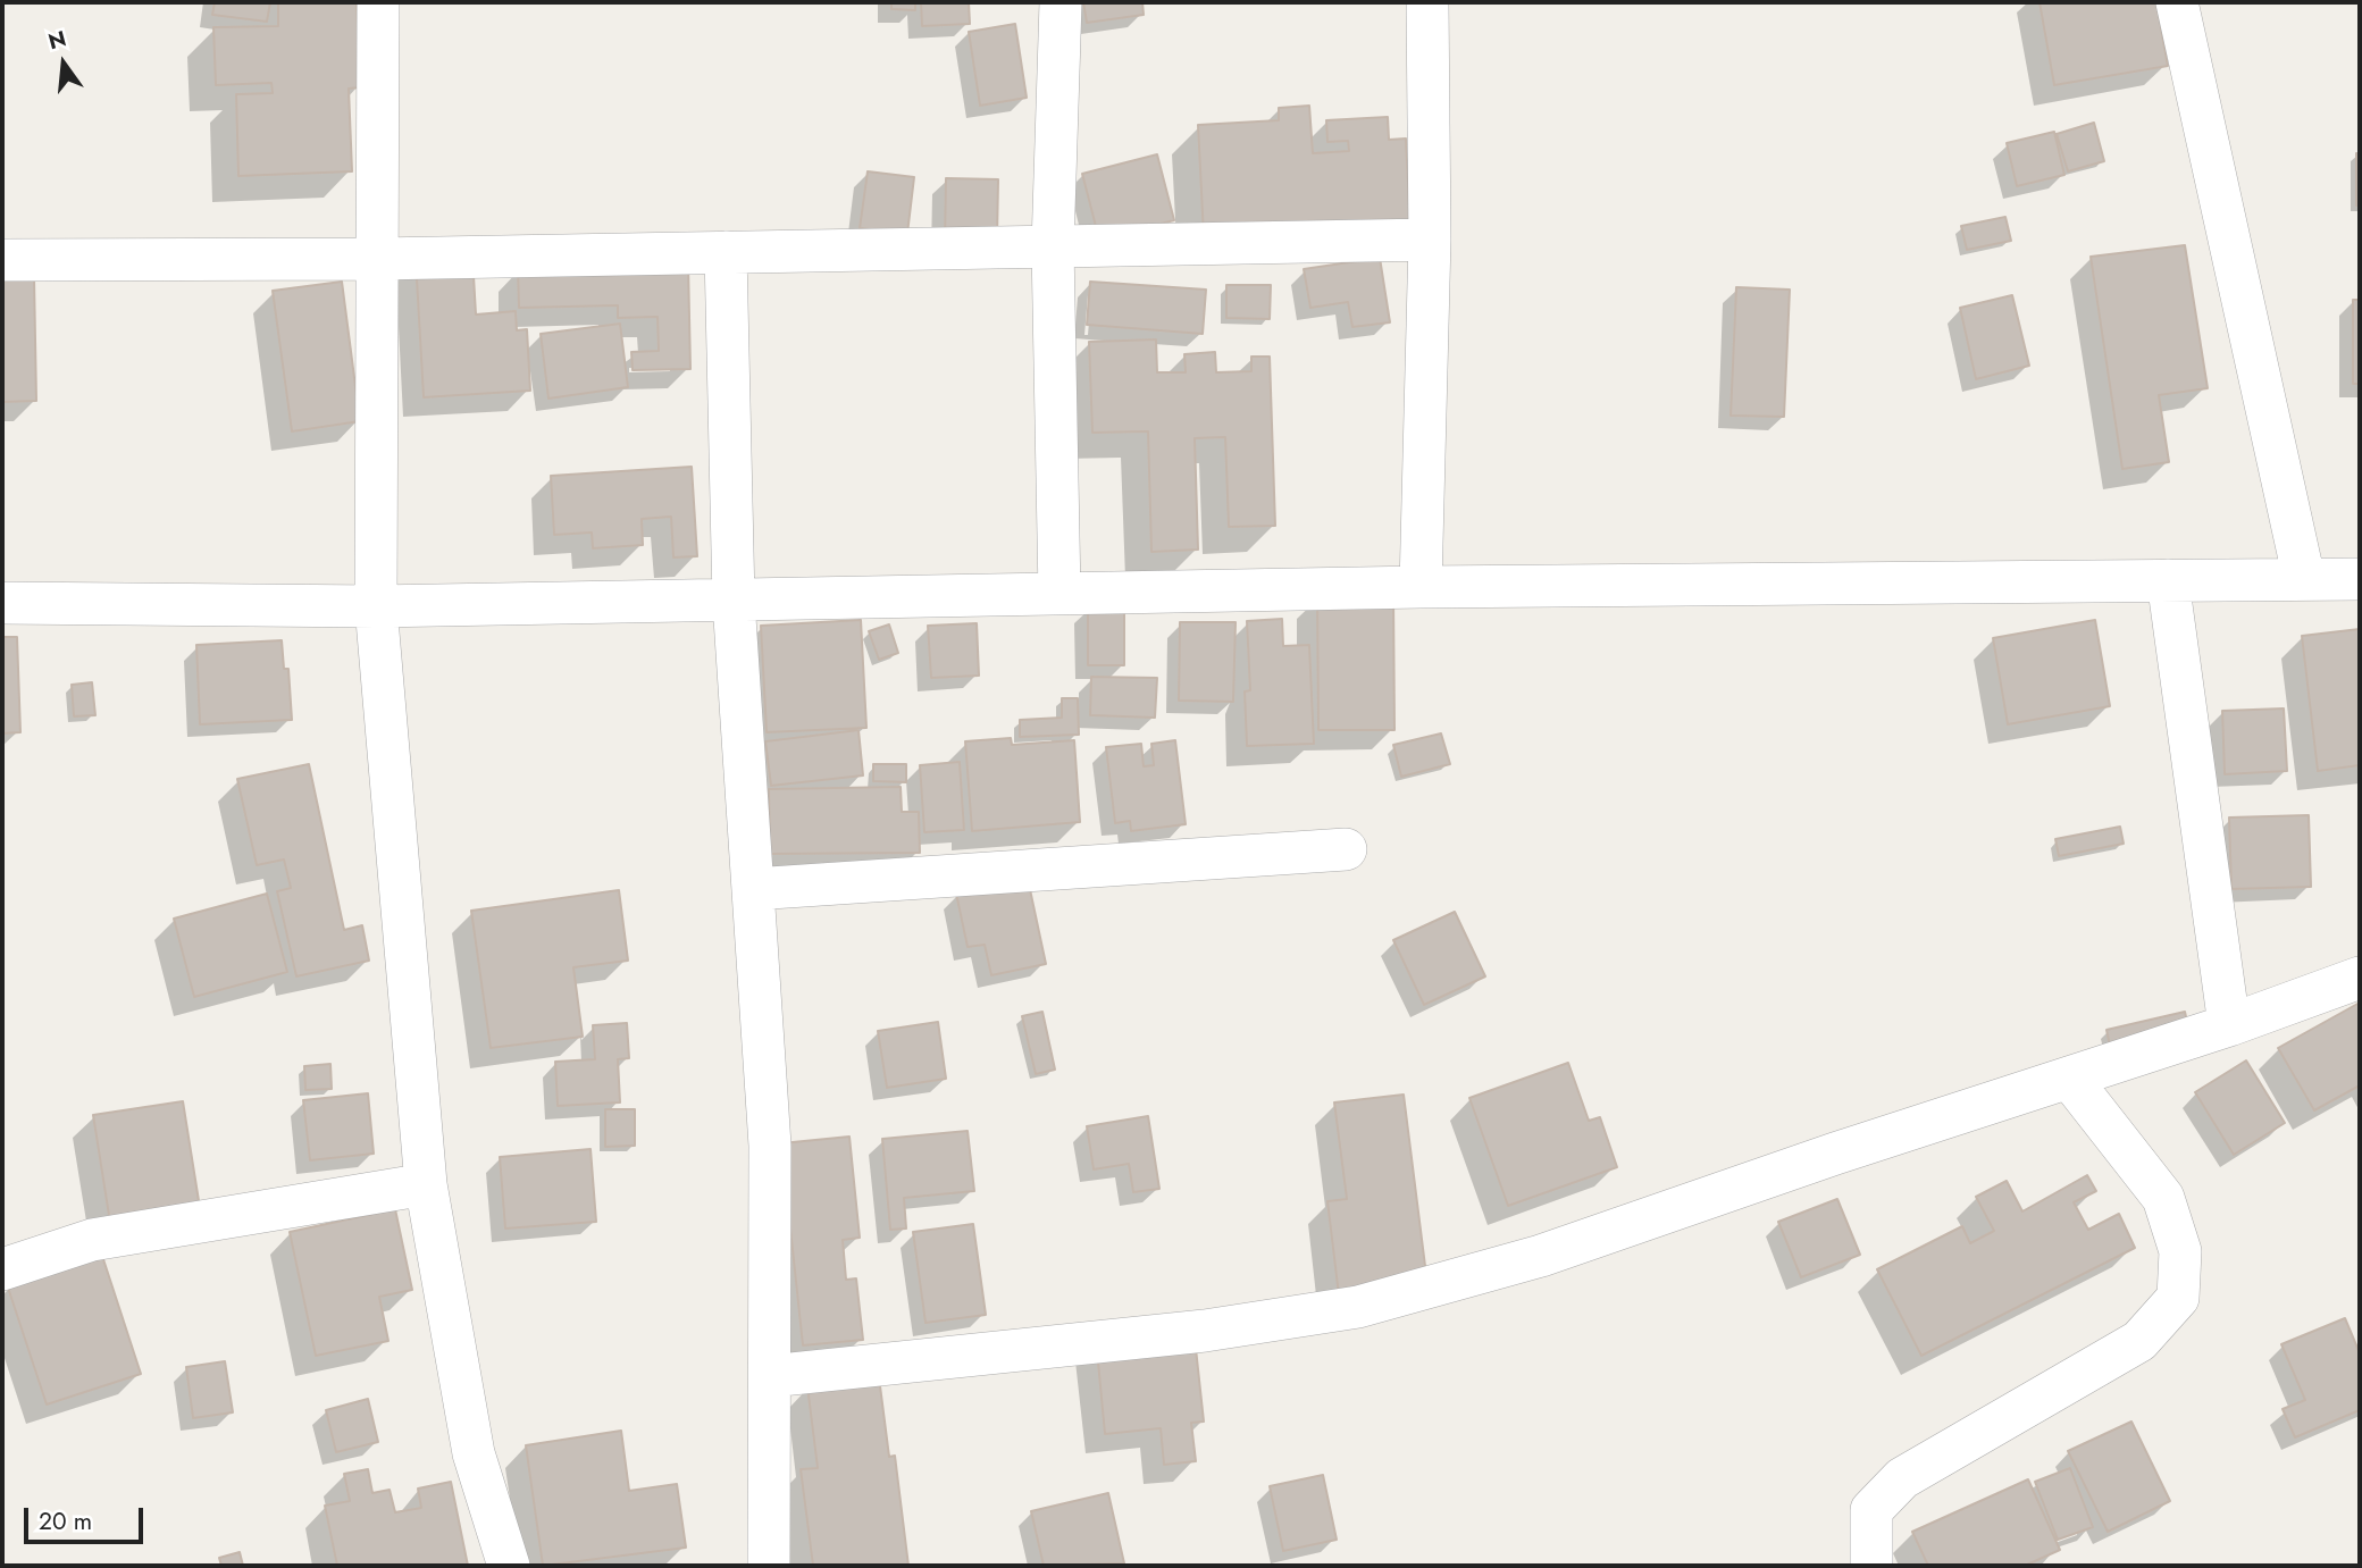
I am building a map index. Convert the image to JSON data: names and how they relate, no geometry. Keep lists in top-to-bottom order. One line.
{"scale_bar":"20 m","north":"top"}
